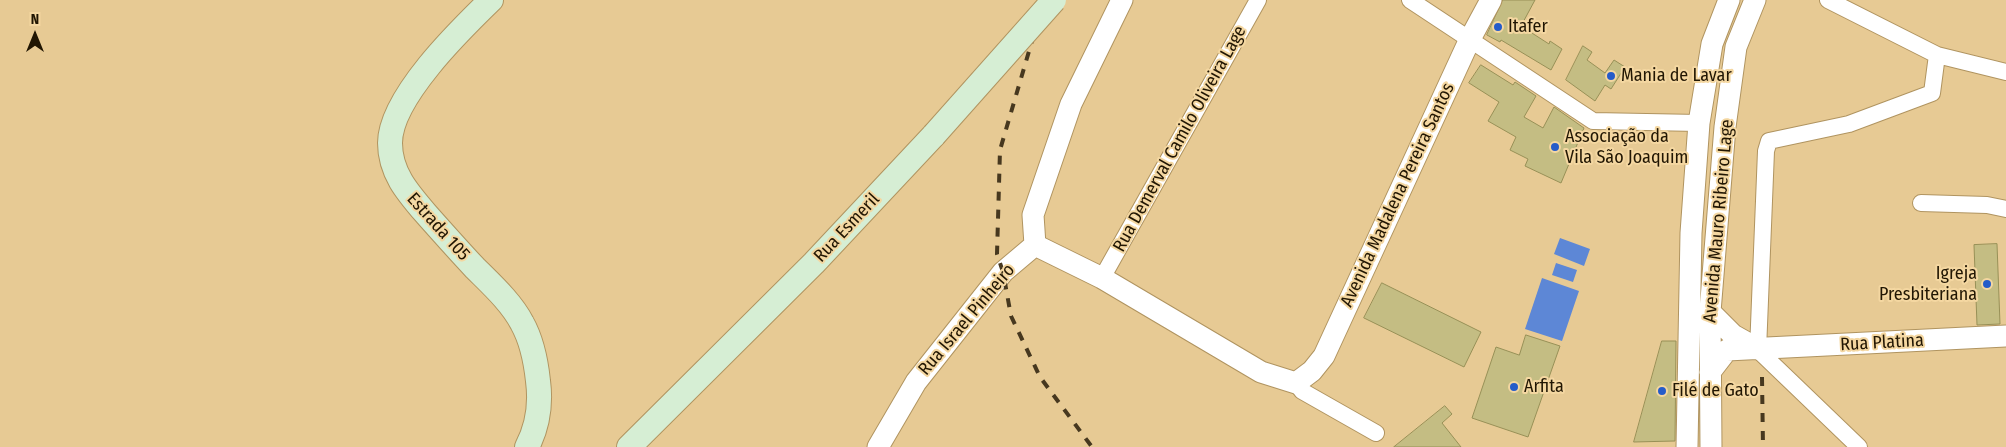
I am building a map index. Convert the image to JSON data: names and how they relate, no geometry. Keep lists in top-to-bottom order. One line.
{"streets":{"main road":["Estrada 105","Rua Esmeril"],"street":["Rua Demerval Camilo Oliveira Lage","Avenida Madalena Pereira Santos","Avenida Mauro Ribeiro Lage","Rua Israel Pinheiro","Rua Platina"]},"crossings":[["Avenida Mauro Ribeiro Lage","Rua Platina"]],"places":["Itafer","Mania de Lavar","Associação da Vila São Joaquim","Igreja Presbiteriana","Arfita","Filé de Gato"],"north":"top"}
